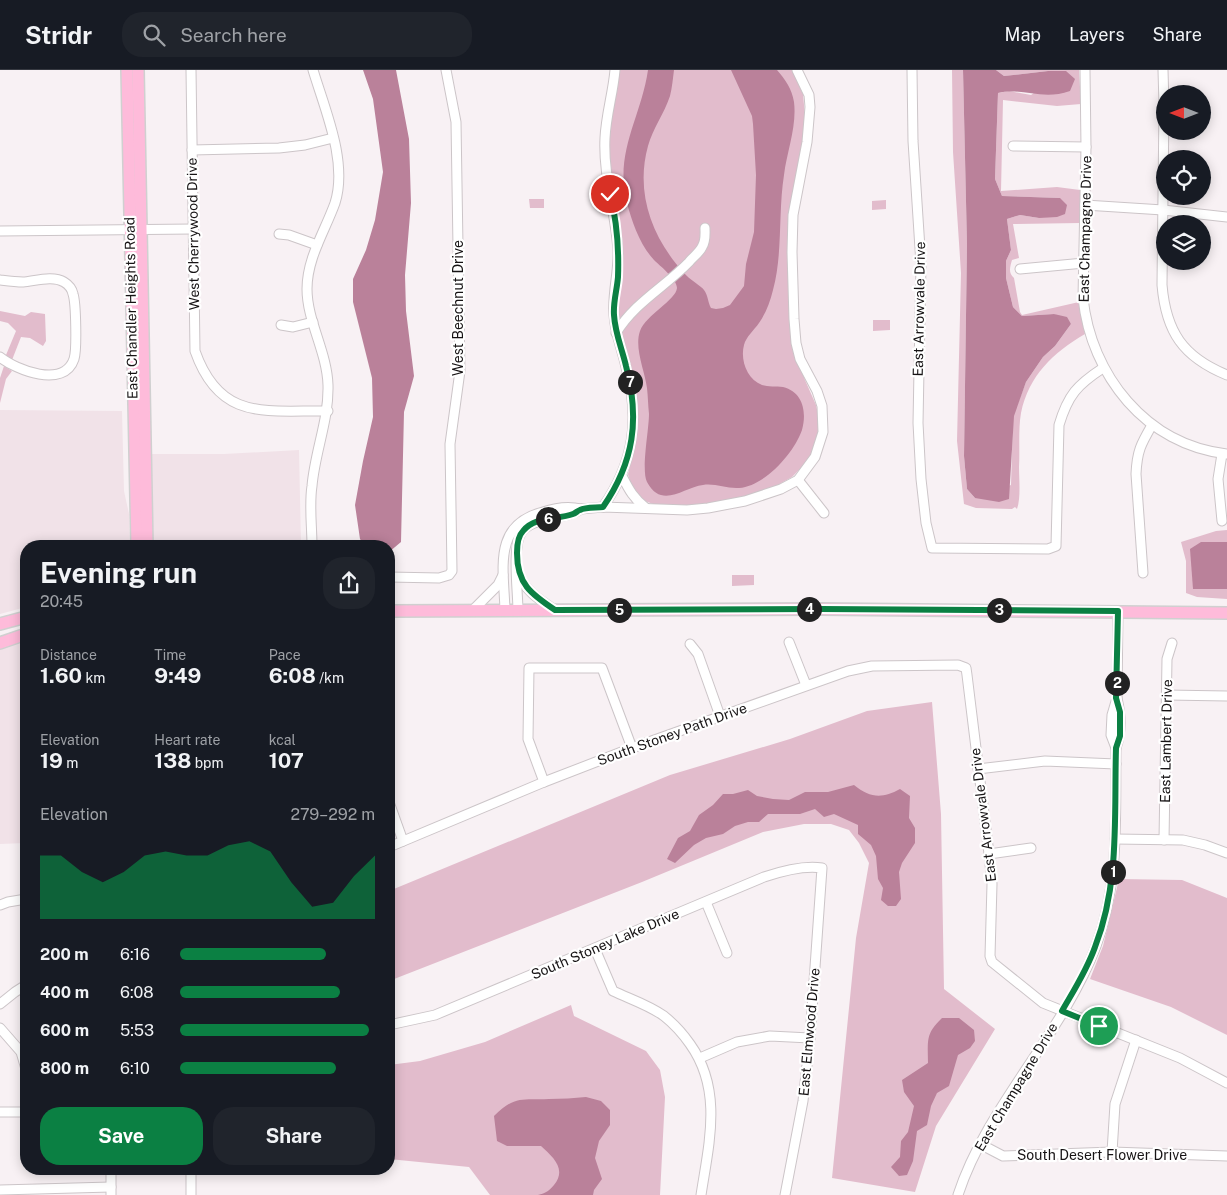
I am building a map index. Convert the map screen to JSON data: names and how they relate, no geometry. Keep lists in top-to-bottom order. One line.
{"streets":{"main road":["East Chandler Heights Road"],"street":["East Champagne Drive","West Cherrywood Drive","West Beechnut Drive","East Arrowvale Drive","South Stoney Path Drive","East Lambert Drive","South Stoney Lake Drive","East Elmwood Drive","South Desert Flower Drive"]},"crossings":[["East Champagne Drive","East Arrowvale Drive"],["East Champagne Drive","South Desert Flower Drive"],["East Arrowvale Drive","South Stoney Path Drive"],["South Stoney Lake Drive","East Elmwood Drive"]],"north":"left","page":{"header":"Stridr","search":"Search here","nav":["Map","Layers","Share"],"pins":["7","6","4","3","5","2","1"],"heading":["Evening run","20:45"],"stats":[["Distance","1.60 km"],["Time","9:49"],["Pace","6:08 /km"],["Elevation","19 m"],["Heart rate","138 bpm"],["kcal","107"]],"chart":["Elevation","279–292 m"],"list":[{"name":"200 m","note":"6:16"},{"name":"400 m","note":"6:08"},{"name":"600 m","note":"5:53"},{"name":"800 m","note":"6:10"}],"buttons":["Save","Share"]}}
